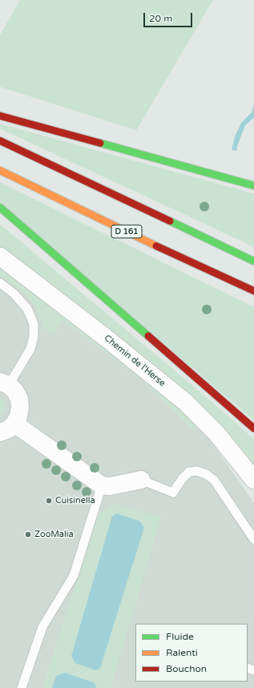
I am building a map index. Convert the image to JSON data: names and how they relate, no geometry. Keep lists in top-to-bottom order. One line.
{"streets":{"main road":["D 161"],"street":["Chemin de l'Herse"]},"places":["Cuisinella","ZooMalia"],"legend":["Fluide","Ralenti","Bouchon"],"scale_bar":"20 m"}
